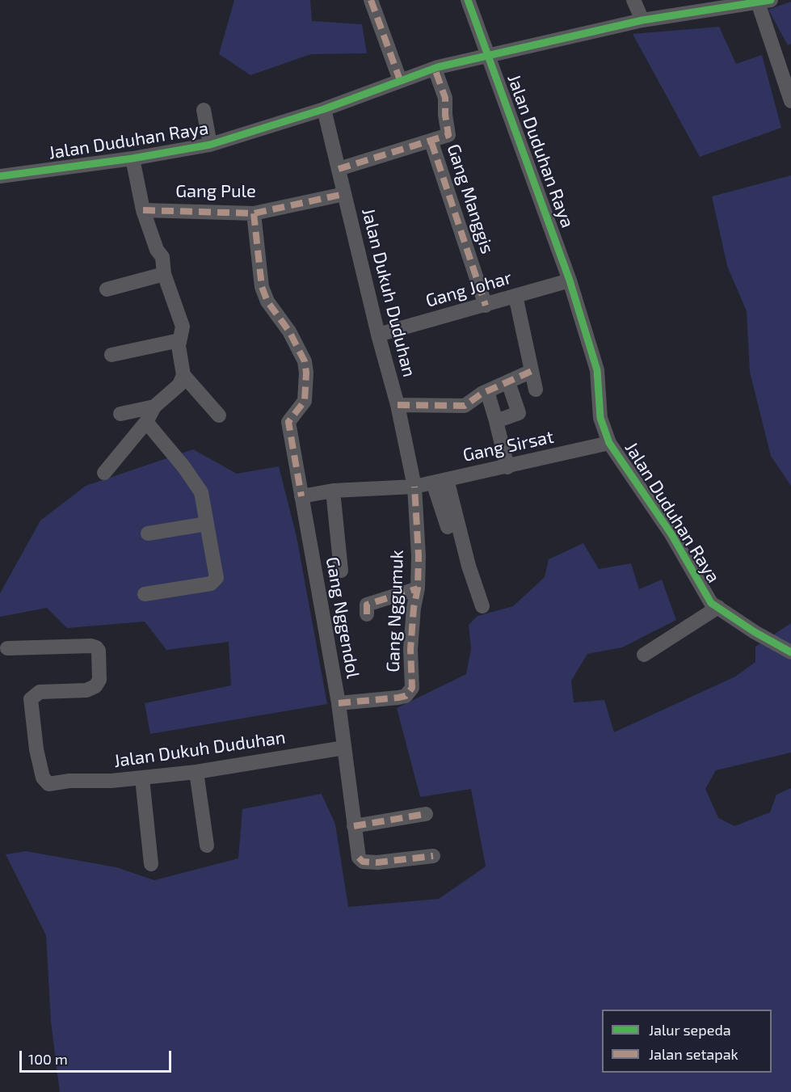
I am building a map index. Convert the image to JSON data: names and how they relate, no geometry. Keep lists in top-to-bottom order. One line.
{"streets":{"street":["Jalan Duduhan Raya","Gang Pule","Gang Manggis","Gang Johar","Jalan Dukuh Duduhan","Gang Sirsat","Gang Nggumuk","Gang Nggendol"]},"crossings":[["Jalan Duduhan Raya","Gang Johar"],["Jalan Duduhan Raya","Jalan Dukuh Duduhan"],["Jalan Duduhan Raya","Gang Sirsat"],["Gang Pule","Jalan Dukuh Duduhan"],["Gang Pule","Gang Nggendol"],["Gang Manggis","Gang Johar"],["Gang Johar","Jalan Dukuh Duduhan"],["Jalan Dukuh Duduhan","Gang Sirsat"],["Jalan Dukuh Duduhan","Gang Nggumuk"],["Jalan Dukuh Duduhan","Gang Nggendol"],["Gang Sirsat","Gang Nggumuk"],["Gang Nggumuk","Gang Nggendol"]],"legend":["Jalur sepeda","Jalan setapak"],"scale_bar":"100 m"}
